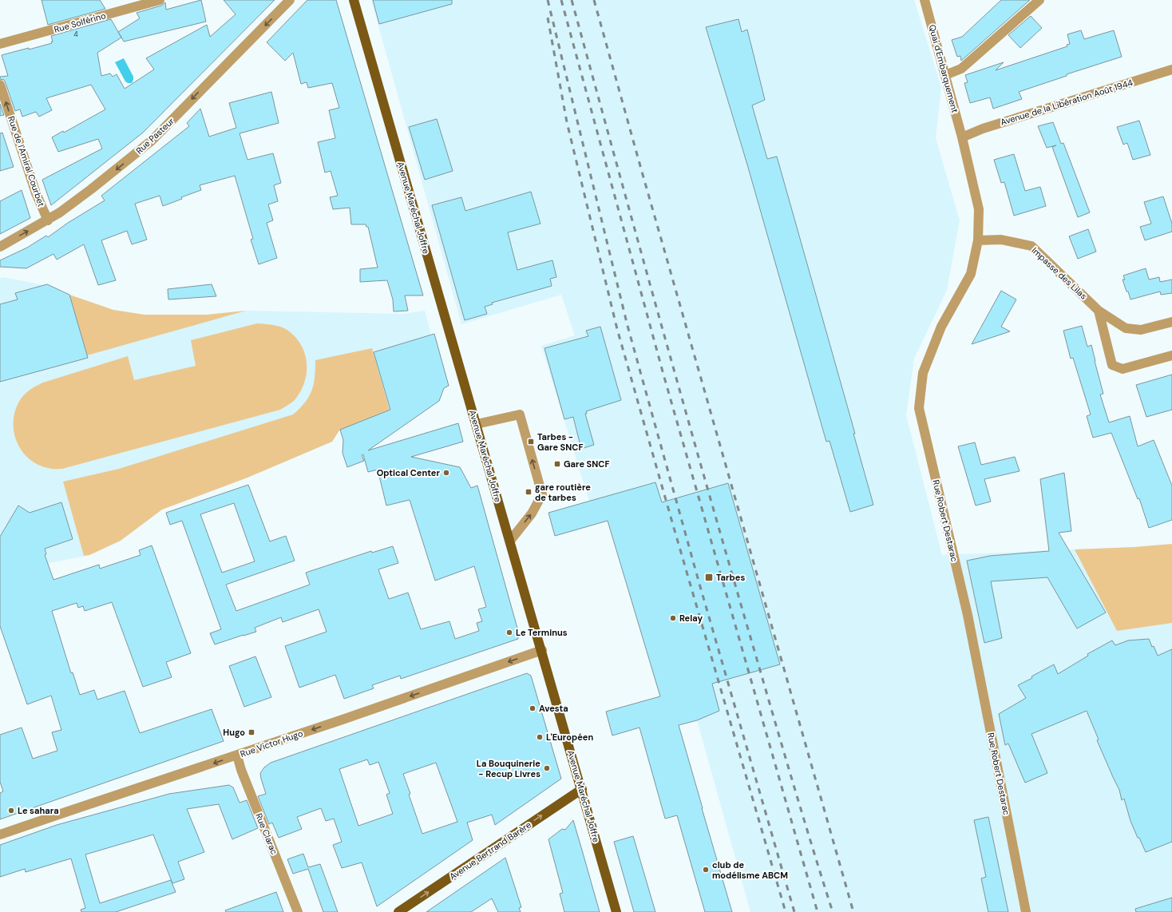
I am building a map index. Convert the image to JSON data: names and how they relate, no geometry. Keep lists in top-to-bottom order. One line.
{"streets":{"main road":["Avenue Maréchal Joffre","Avenue Bertrand Barère"],"street":["Rue Solférino","Quai d'Embarquement","Avenue de la Libération Août 1944","Rue Pasteur","Rue de l'Amiral Courbet","Impasse des Lilas","Rue Robert Destarac","Rue Victor Hugo","Rue Clarac"]},"crossings":[["Quai d'Embarquement","Avenue de la Libération Août 1944"],["Quai d'Embarquement","Rue Robert Destarac"],["Avenue de la Libération Août 1944","Rue Robert Destarac"],["Rue Pasteur","Rue de l'Amiral Courbet"],["Avenue Maréchal Joffre","Rue Victor Hugo"],["Avenue Maréchal Joffre","Avenue Bertrand Barère"],["Impasse des Lilas","Rue Robert Destarac"],["Rue Victor Hugo","Rue Clarac"]],"one_way":["Rue de l'Amiral Courbet","Rue Victor Hugo","Avenue Bertrand Barère"],"places":{"transit":["Tarbes - Gare SNCF","Gare SNCF","gare routière de tarbes","Tarbes","Hugo"],"other":["Optical Center","Relay","Le Terminus","Avesta","L'Européen","La Bouquinerie - Recup Livres","Le sahara","club de modélisme ABCM"]},"house_numbers":["4"]}
